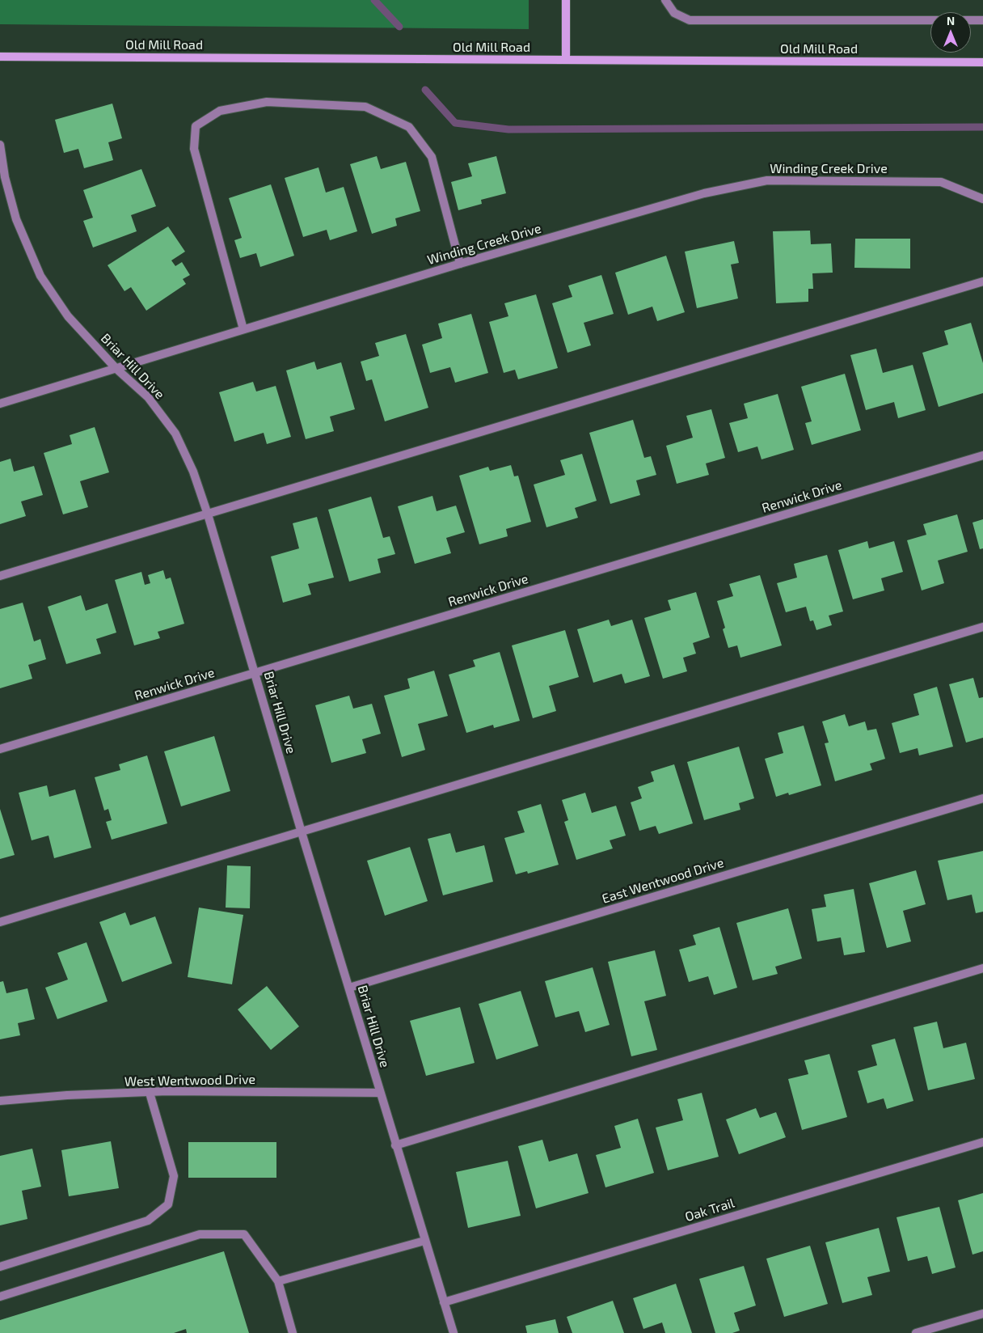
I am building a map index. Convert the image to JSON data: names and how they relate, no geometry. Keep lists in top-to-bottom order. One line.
{"streets":{"street":["Old Mill Road","Winding Creek Drive","Briar Hill Drive","Renwick Drive","East Wentwood Drive","West Wentwood Drive","Oak Trail"]},"crossings":[["Winding Creek Drive","Briar Hill Drive"],["Briar Hill Drive","Renwick Drive"],["Briar Hill Drive","East Wentwood Drive"],["Briar Hill Drive","West Wentwood Drive"],["Briar Hill Drive","Oak Trail"]],"north":"top"}
